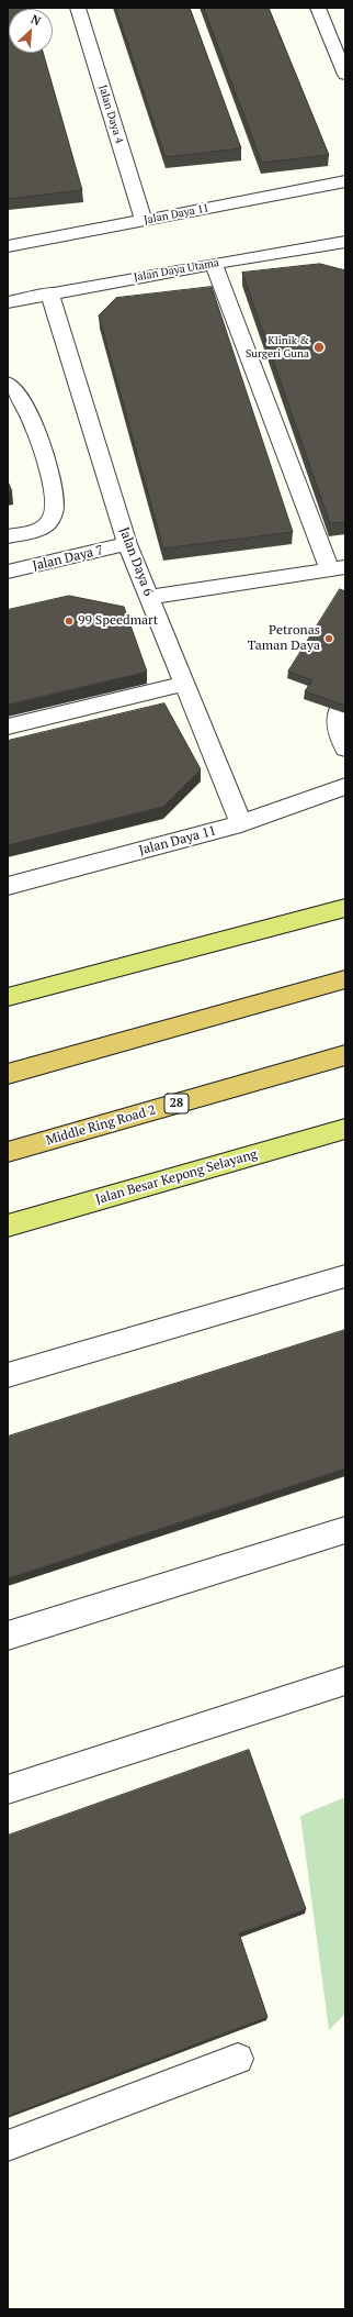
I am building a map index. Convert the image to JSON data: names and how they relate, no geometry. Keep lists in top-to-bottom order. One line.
{"streets":{"highway":["28","Middle Ring Road 2"],"main road":["Jalan Besar Kepong Selayang"],"street":["Jalan Daya 4","Jalan Daya 11","Jalan Daya Utama","Jalan Daya 7","Jalan Daya 6"]},"crossings":[["Jalan Daya 4","Jalan Daya 11"],["Jalan Daya 11","Jalan Daya 6"],["Jalan Daya Utama","Jalan Daya 6"],["Jalan Daya 7","Jalan Daya 6"]],"places":["Klinik & Surgeri Guna","99 Speedmart","Petronas Taman Daya"],"north":"top right"}
